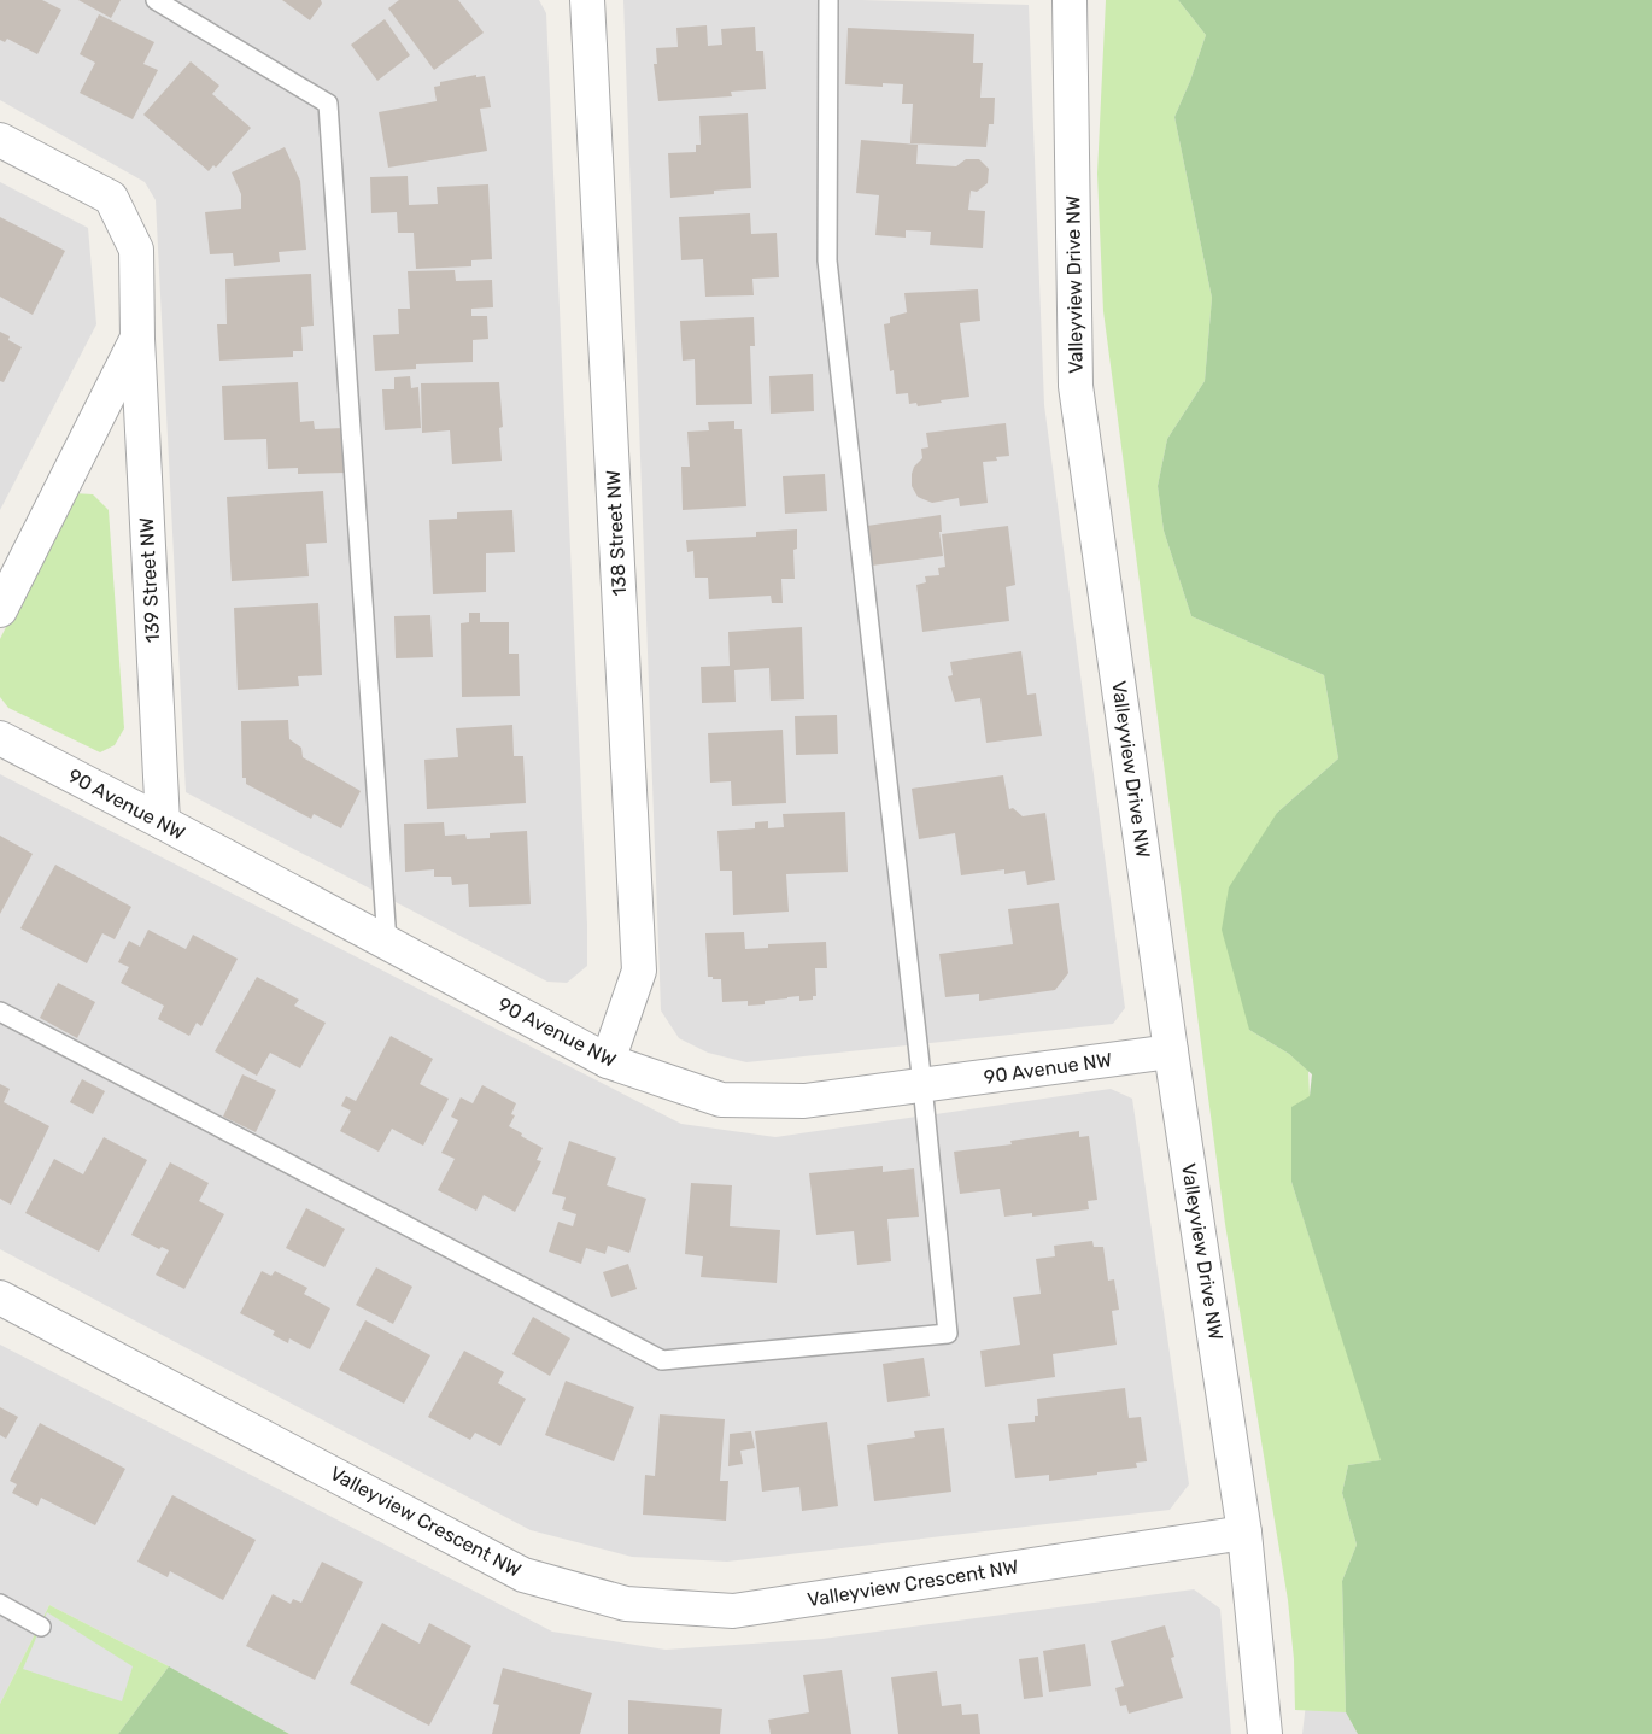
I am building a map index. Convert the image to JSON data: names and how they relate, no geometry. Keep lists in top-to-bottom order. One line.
{"streets":{"street":["Valleyview Drive NW","138 Street NW","139 Street NW","90 Avenue NW","Valleyview Crescent NW"]},"crossings":[["Valleyview Drive NW","90 Avenue NW"],["Valleyview Drive NW","Valleyview Crescent NW"],["138 Street NW","90 Avenue NW"],["139 Street NW","90 Avenue NW"]]}
